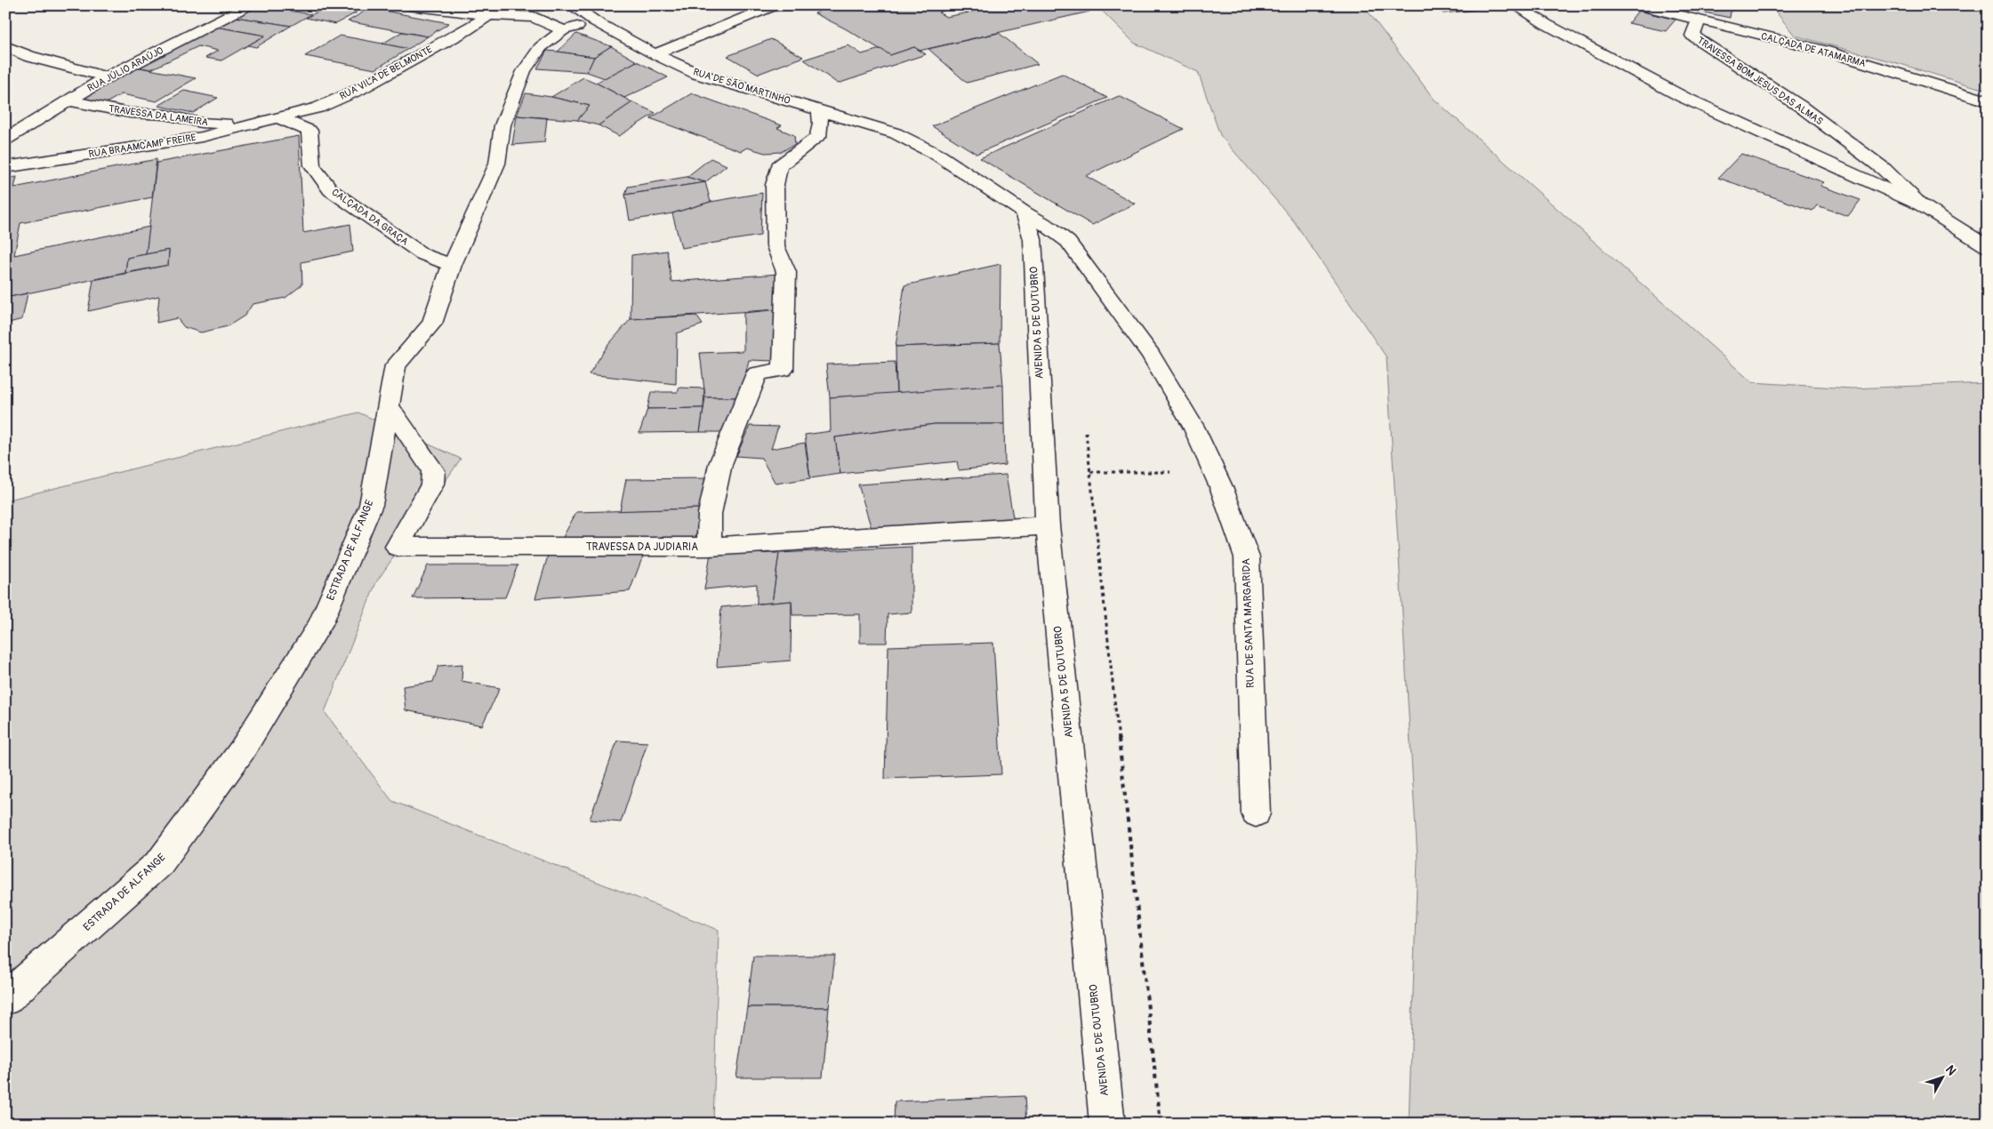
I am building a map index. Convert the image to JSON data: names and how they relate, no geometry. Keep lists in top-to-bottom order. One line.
{"streets":{"street":["CALÇADA DE ATAMARMA","RUA JÚLIO ARAÚJO","RUA VILA DE BELMONTE","TRAVESSA BOM JESUS DAS ALMAS","RUA DE SÃO MARTINHO","TRAVESSA DA LAMEIRA","RUA BRAAMCAMP FREIRE","CALÇADA DA GRAÇA","AVENIDA 5 DE OUTUBRO","TRAVESSA DA JUDIARIA","ESTRADA DE ALFANGE","RUA DE SANTA MARGARIDA"]},"crossings":[["CALÇADA DE ATAMARMA","TRAVESSA BOM JESUS DAS ALMAS"],["RUA JÚLIO ARAÚJO","TRAVESSA DA LAMEIRA"],["RUA VILA DE BELMONTE","TRAVESSA DA LAMEIRA"],["RUA VILA DE BELMONTE","RUA BRAAMCAMP FREIRE"],["RUA VILA DE BELMONTE","CALÇADA DA GRAÇA"],["RUA DE SÃO MARTINHO","AVENIDA 5 DE OUTUBRO"],["RUA DE SÃO MARTINHO","RUA DE SANTA MARGARIDA"],["TRAVESSA DA LAMEIRA","RUA BRAAMCAMP FREIRE"],["TRAVESSA DA LAMEIRA","CALÇADA DA GRAÇA"],["RUA BRAAMCAMP FREIRE","CALÇADA DA GRAÇA"],["CALÇADA DA GRAÇA","ESTRADA DE ALFANGE"],["AVENIDA 5 DE OUTUBRO","TRAVESSA DA JUDIARIA"],["AVENIDA 5 DE OUTUBRO","RUA DE SANTA MARGARIDA"],["TRAVESSA DA JUDIARIA","ESTRADA DE ALFANGE"]],"north":"top right"}
